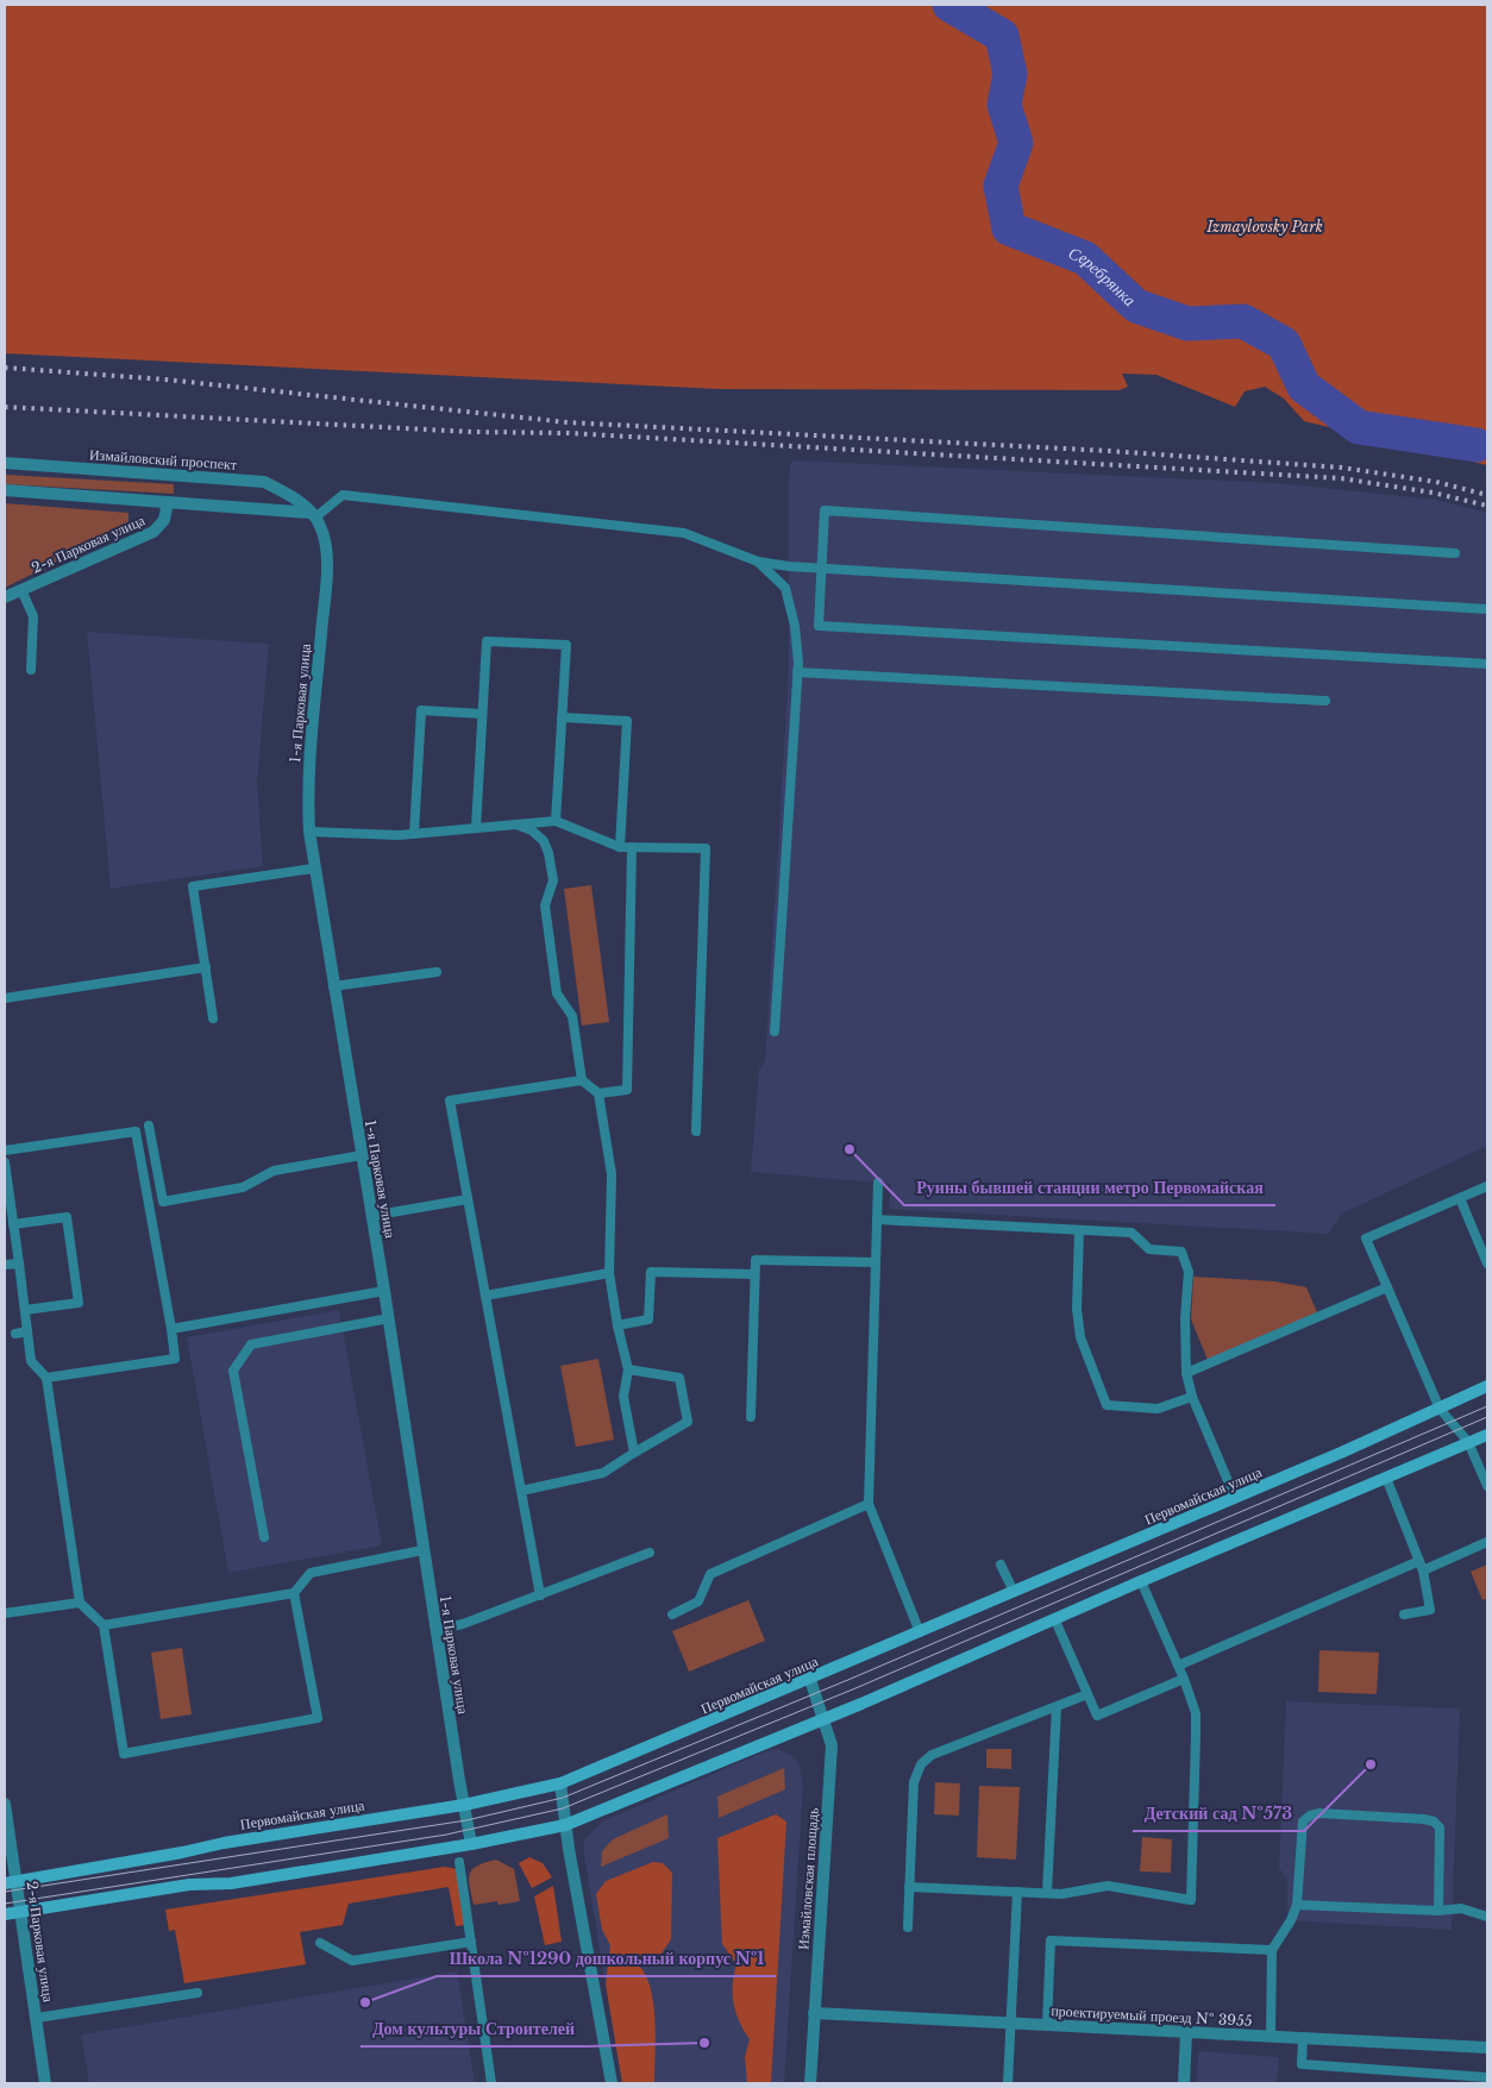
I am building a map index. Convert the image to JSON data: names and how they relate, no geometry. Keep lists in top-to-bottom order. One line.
{"streets":{"main road":["Первомайская улица"],"street":["Измайловский проспект","2-я Парковая улица","1-я Парковая улица","Измайловская площадь","проектируемый проезд № 3955"]},"crossings":[["Измайловский проспект","1-я Парковая улица"],["2-я Парковая улица","Первомайская улица"],["1-я Парковая улица","Первомайская улица"],["Первомайская улица","Измайловская площадь"],["Измайловская площадь","проектируемый проезд № 3955"]],"water":["Серебрянка"],"parks":["Izmaylovsky Park"],"places":["Руины бывшей станции метро Первомайская","Детский сад №573","Школа №1290 дошкольный корпус №1","Дом культуры Строителей"]}
